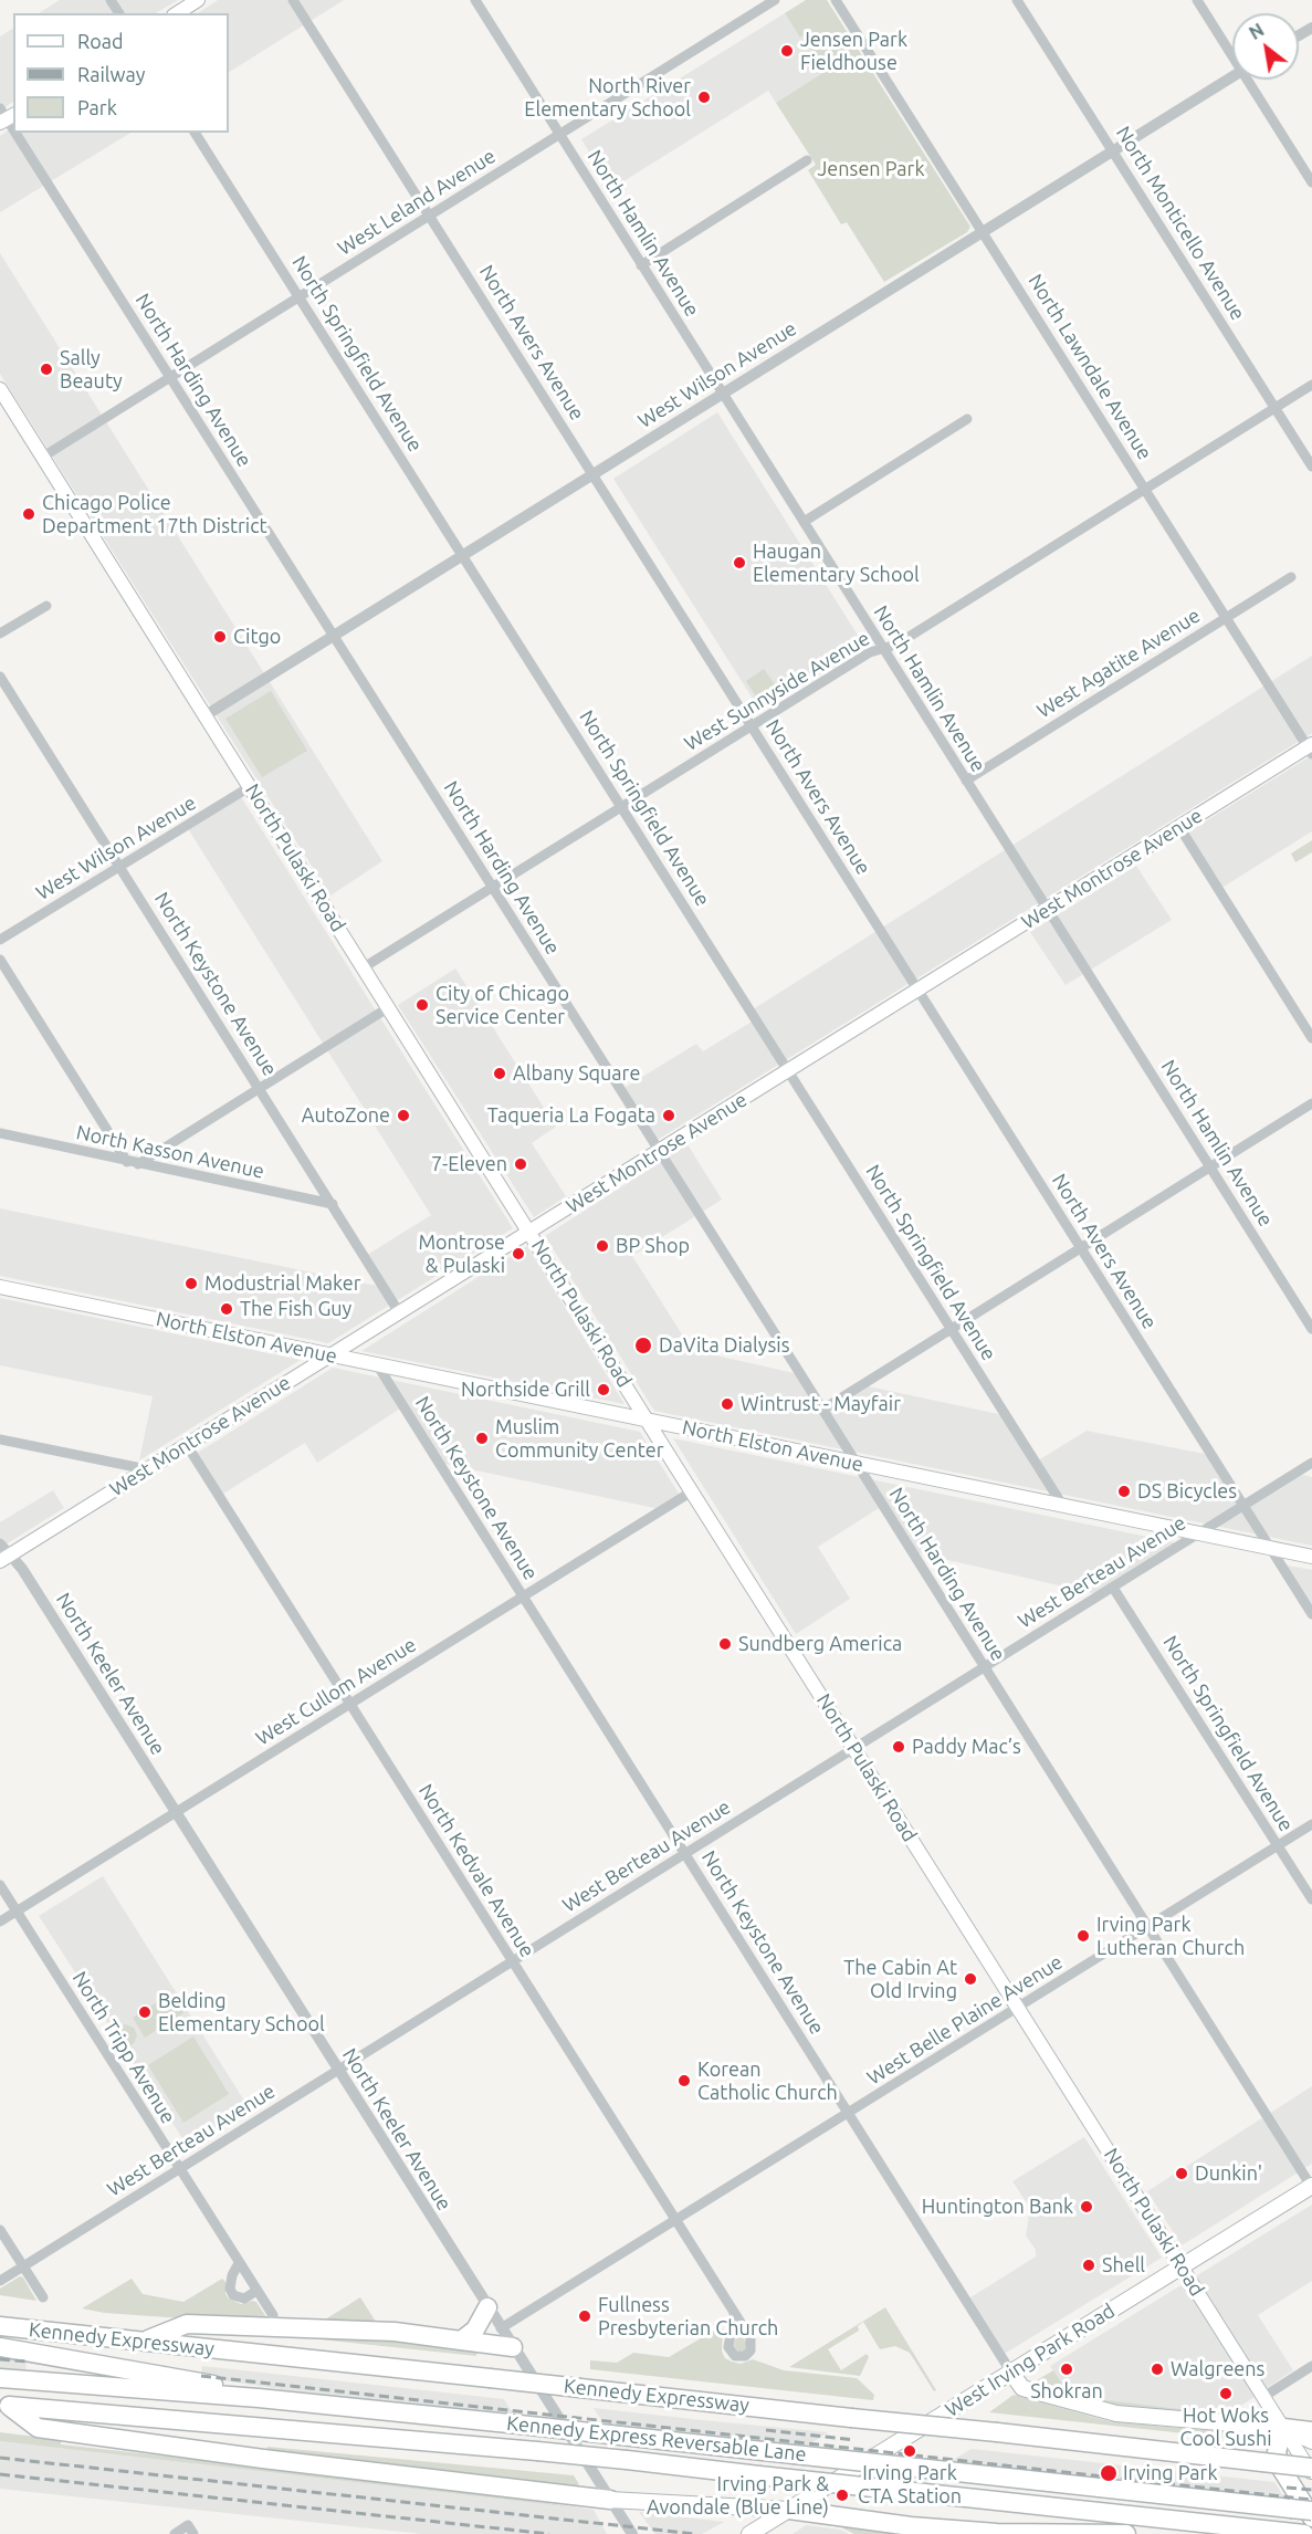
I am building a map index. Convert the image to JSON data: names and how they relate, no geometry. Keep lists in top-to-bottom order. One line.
{"streets":{"highway":["Kennedy Expressway","Kennedy Express Reversable Lane"],"main road":["North Pulaski Road","West Montrose Avenue","North Elston Avenue","West Irving Park Road"],"street":["West Leland Avenue","North Monticello Avenue","North Hamlin Avenue","North Avers Avenue","North Springfield Avenue","North Lawndale Avenue","West Wilson Avenue","North Harding Avenue","West Agatite Avenue","West Sunnyside Avenue","North Keystone Avenue","North Kasson Avenue","West Berteau Avenue","North Keeler Avenue","West Cullom Avenue","North Kedvale Avenue","West Belle Plaine Avenue","North Tripp Avenue"]},"crossings":[["West Leland Avenue","North Hamlin Avenue"],["West Leland Avenue","North Avers Avenue"],["West Leland Avenue","North Springfield Avenue"],["West Leland Avenue","North Harding Avenue"],["West Leland Avenue","North Pulaski Road"],["North Monticello Avenue","West Wilson Avenue"],["North Monticello Avenue","West Sunnyside Avenue"],["North Hamlin Avenue","West Wilson Avenue"],["North Hamlin Avenue","West Agatite Avenue"],["North Hamlin Avenue","West Sunnyside Avenue"],["North Hamlin Avenue","West Montrose Avenue"],["North Avers Avenue","West Wilson Avenue"],["North Avers Avenue","West Sunnyside Avenue"],["North Avers Avenue","West Montrose Avenue"],["North Avers Avenue","North Elston Avenue"],["North Avers Avenue","West Berteau Avenue"],["North Springfield Avenue","West Wilson Avenue"],["North Springfield Avenue","West Sunnyside Avenue"],["North Springfield Avenue","West Montrose Avenue"],["North Springfield Avenue","North Elston Avenue"],["North Springfield Avenue","West Berteau Avenue"],["North Springfield Avenue","West Belle Plaine Avenue"],["North Lawndale Avenue","West Wilson Avenue"],["North Lawndale Avenue","West Agatite Avenue"],["North Lawndale Avenue","West Sunnyside Avenue"],["North Lawndale Avenue","West Montrose Avenue"],["West Wilson Avenue","North Harding Avenue"],["West Wilson Avenue","North Pulaski Road"],["West Wilson Avenue","North Keystone Avenue"],["North Harding Avenue","West Sunnyside Avenue"],["North Harding Avenue","West Montrose Avenue"],["North Harding Avenue","North Elston Avenue"],["North Harding Avenue","West Berteau Avenue"],["North Harding Avenue","West Belle Plaine Avenue"],["North Harding Avenue","West Irving Park Road"],["West Sunnyside Avenue","North Pulaski Road"],["North Pulaski Road","West Montrose Avenue"],["North Pulaski Road","North Elston Avenue"],["North Pulaski Road","West Berteau Avenue"],["North Pulaski Road","West Cullom Avenue"],["North Pulaski Road","West Belle Plaine Avenue"],["North Pulaski Road","Kennedy Expressway"],["North Pulaski Road","West Irving Park Road"],["West Montrose Avenue","North Keystone Avenue"],["West Montrose Avenue","North Elston Avenue"],["West Montrose Avenue","North Keeler Avenue"],["West Montrose Avenue","North Kedvale Avenue"],["North Keystone Avenue","North Kasson Avenue"],["North Keystone Avenue","North Elston Avenue"],["North Keystone Avenue","West Berteau Avenue"],["North Keystone Avenue","West Cullom Avenue"],["North Keystone Avenue","West Belle Plaine Avenue"],["North Keystone Avenue","West Irving Park Road"],["North Elston Avenue","West Berteau Avenue"],["West Berteau Avenue","North Keeler Avenue"],["West Berteau Avenue","North Kedvale Avenue"],["West Berteau Avenue","North Tripp Avenue"],["North Keeler Avenue","West Cullom Avenue"],["North Keeler Avenue","West Belle Plaine Avenue"],["West Cullom Avenue","North Kedvale Avenue"],["West Cullom Avenue","North Tripp Avenue"],["North Kedvale Avenue","West Belle Plaine Avenue"]],"parks":["Jensen Park"],"places":["Jensen Park Fieldhouse","North River Elementary School","Sally Beauty","Chicago Police Department 17th District","Haugan Elementary School","Citgo","City of Chicago Service Center","Albany Square","AutoZone","Taqueria La Fogata","7-Eleven","BP Shop","Montrose & Pulaski","Modustrial Maker","The Fish Guy","DaVita Dialysis","Northside Grill","Wintrust - Mayfair","Muslim Community Center","DS Bicycles","Sundberg America","Paddy Mac’s","Irving Park Lutheran Church","The Cabin At Old Irving","Belding Elementary School","Korean Catholic Church","Dunkin'","Huntington Bank","Shell","Fullness Presbyterian Church","Shokran","Walgreens","Hot Woks Cool Sushi","Irving Park CTA Station","Irving Park","Irving Park & Avondale (Blue Line)"],"legend":["Road","Railway","Park"],"north":"top left"}
